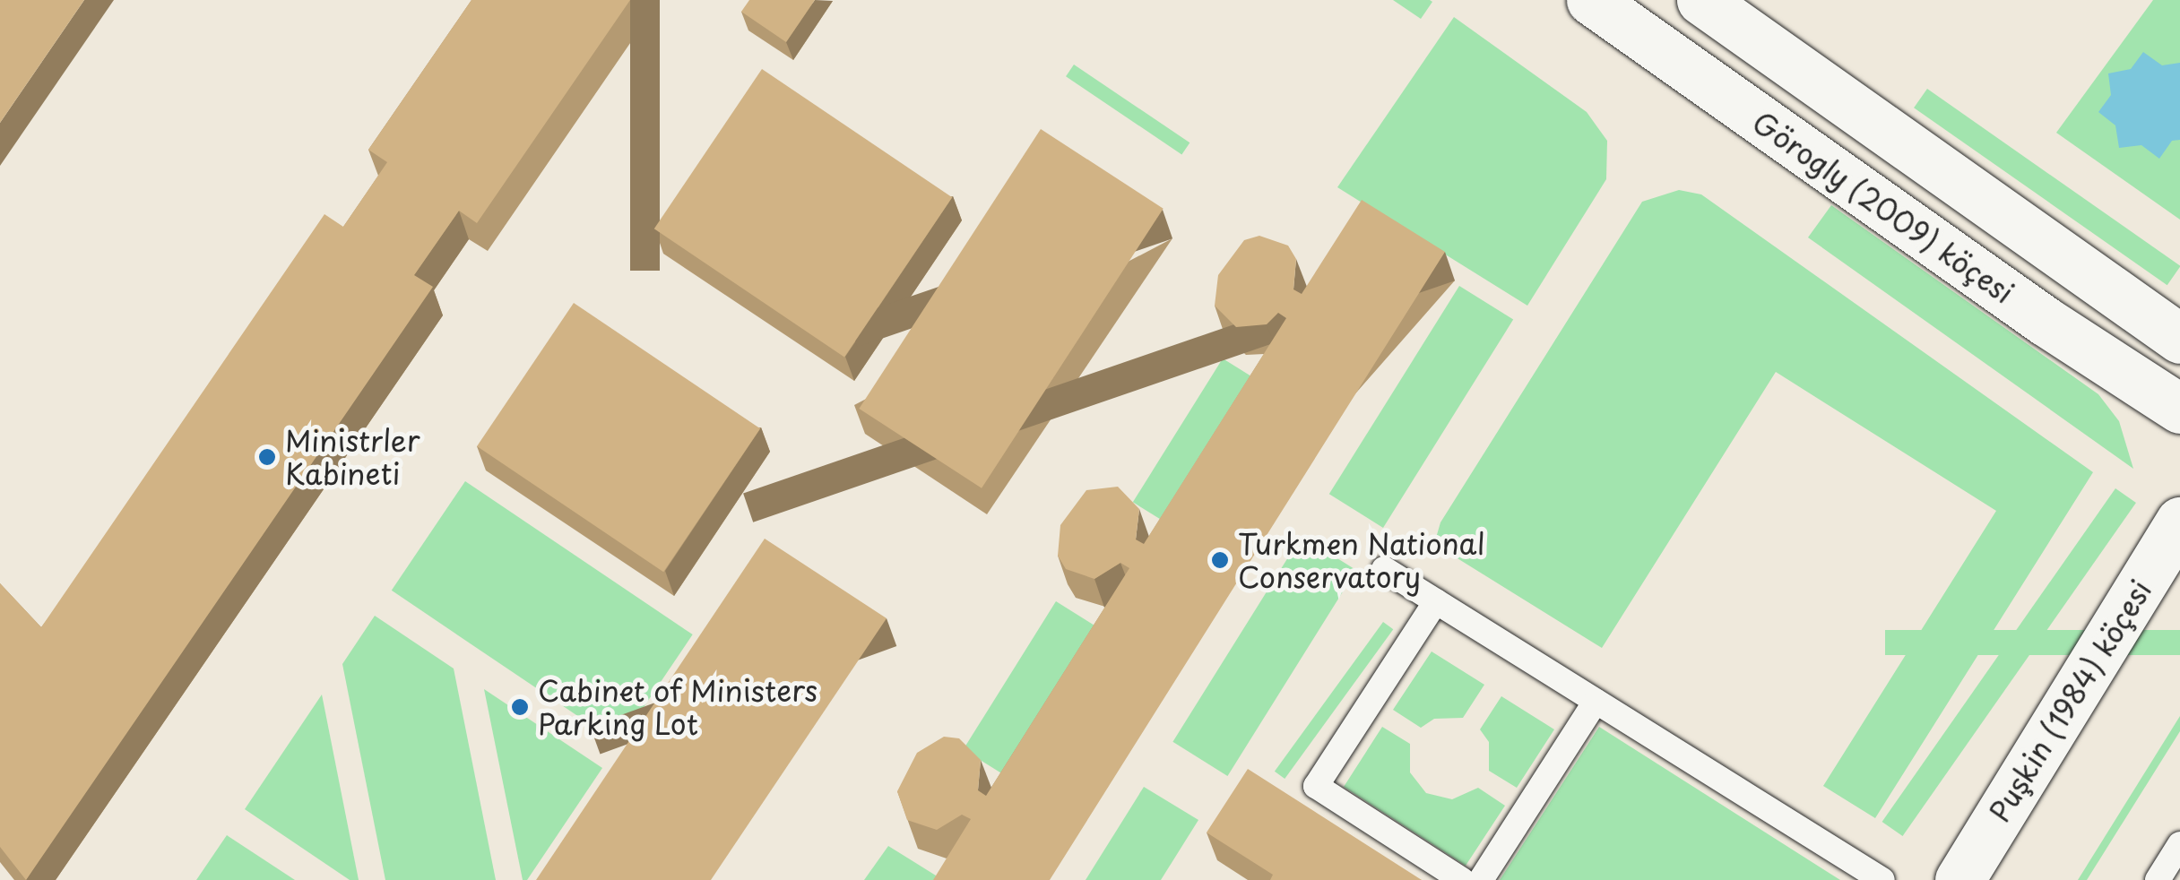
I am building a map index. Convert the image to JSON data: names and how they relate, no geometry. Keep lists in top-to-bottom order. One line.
{"streets":{"street":["Görogly (2009) köçesi","Puşkin (1984) köçesi"]},"places":["Ministrler Kabineti","Turkmen National Conservatory","Cabinet of Ministers Parking Lot"]}
